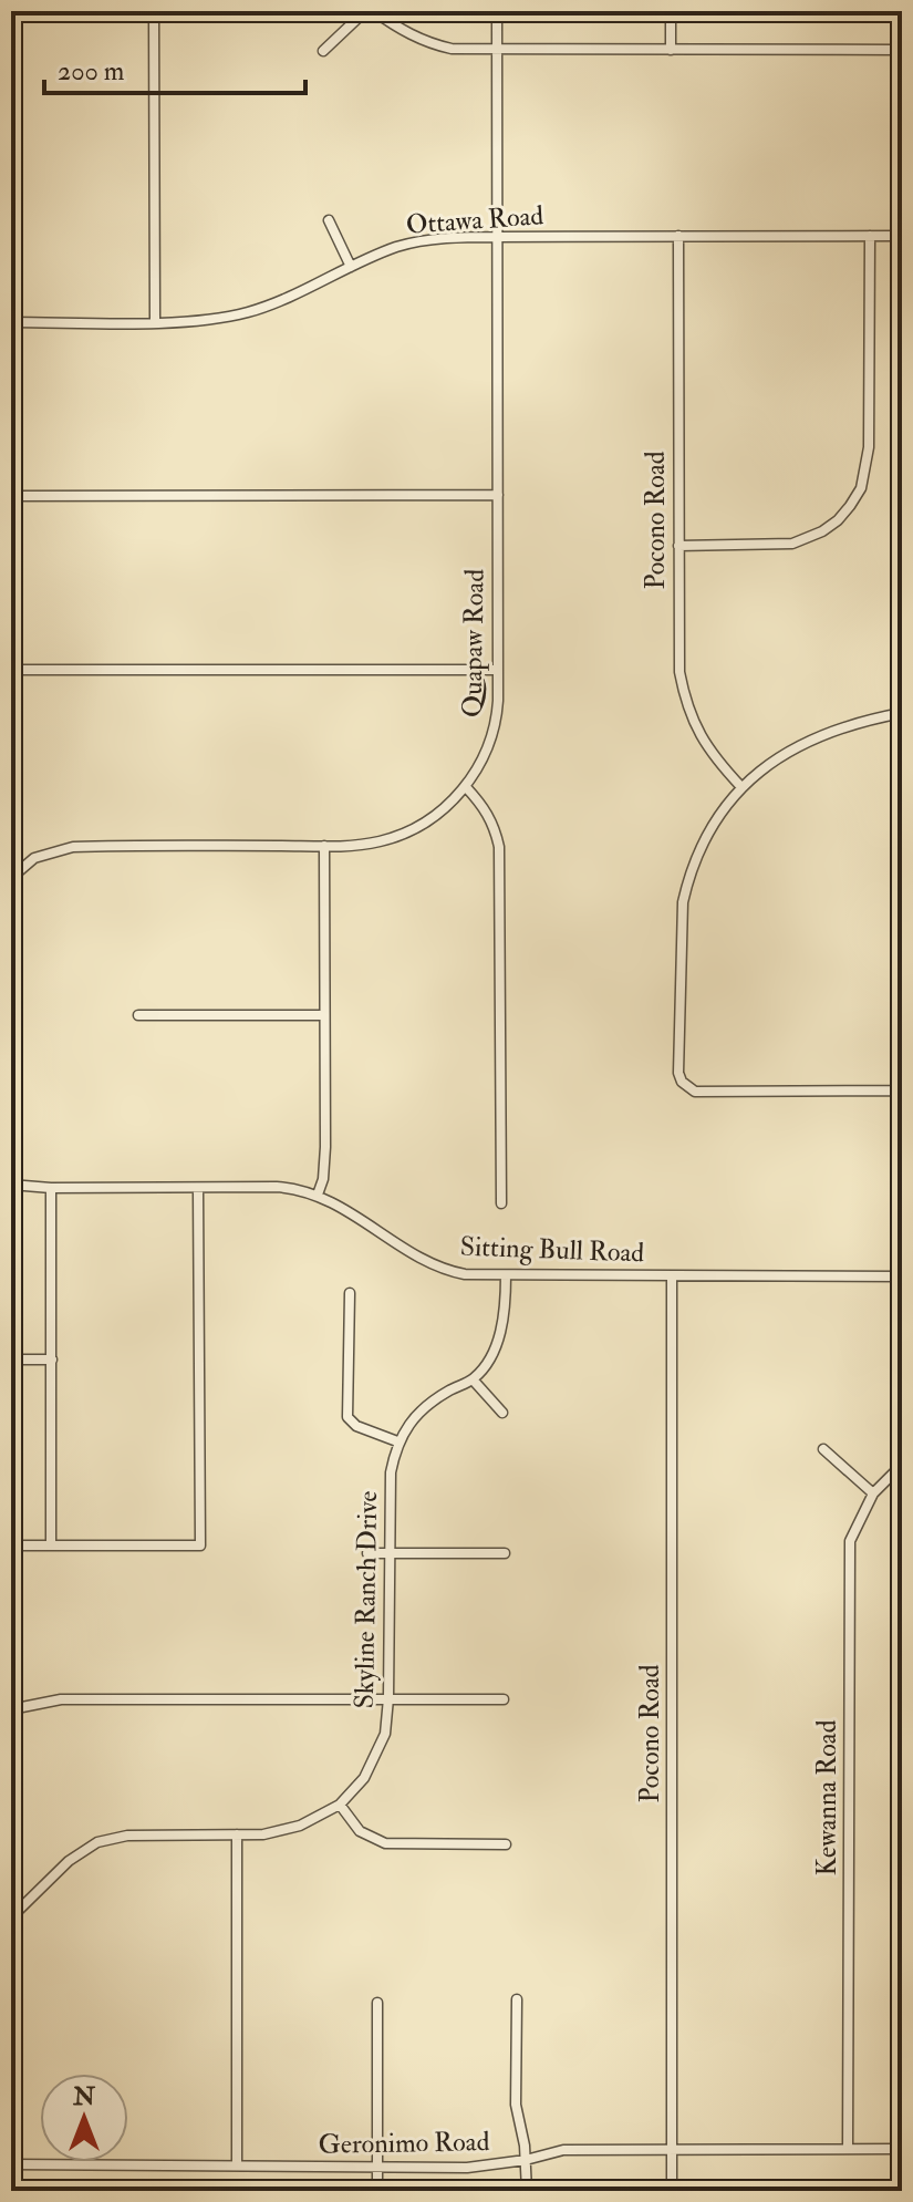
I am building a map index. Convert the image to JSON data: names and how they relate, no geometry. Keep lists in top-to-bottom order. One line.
{"streets":{"street":["Ottawa Road","Pocono Road","Quapaw Road","Sitting Bull Road","Skyline Ranch Drive","Kewanna Road","Geronimo Road"]},"crossings":[["Ottawa Road","Pocono Road"],["Ottawa Road","Quapaw Road"],["Pocono Road","Sitting Bull Road"],["Pocono Road","Geronimo Road"],["Kewanna Road","Geronimo Road"]],"scale_bar":"200 m","north":"top"}
